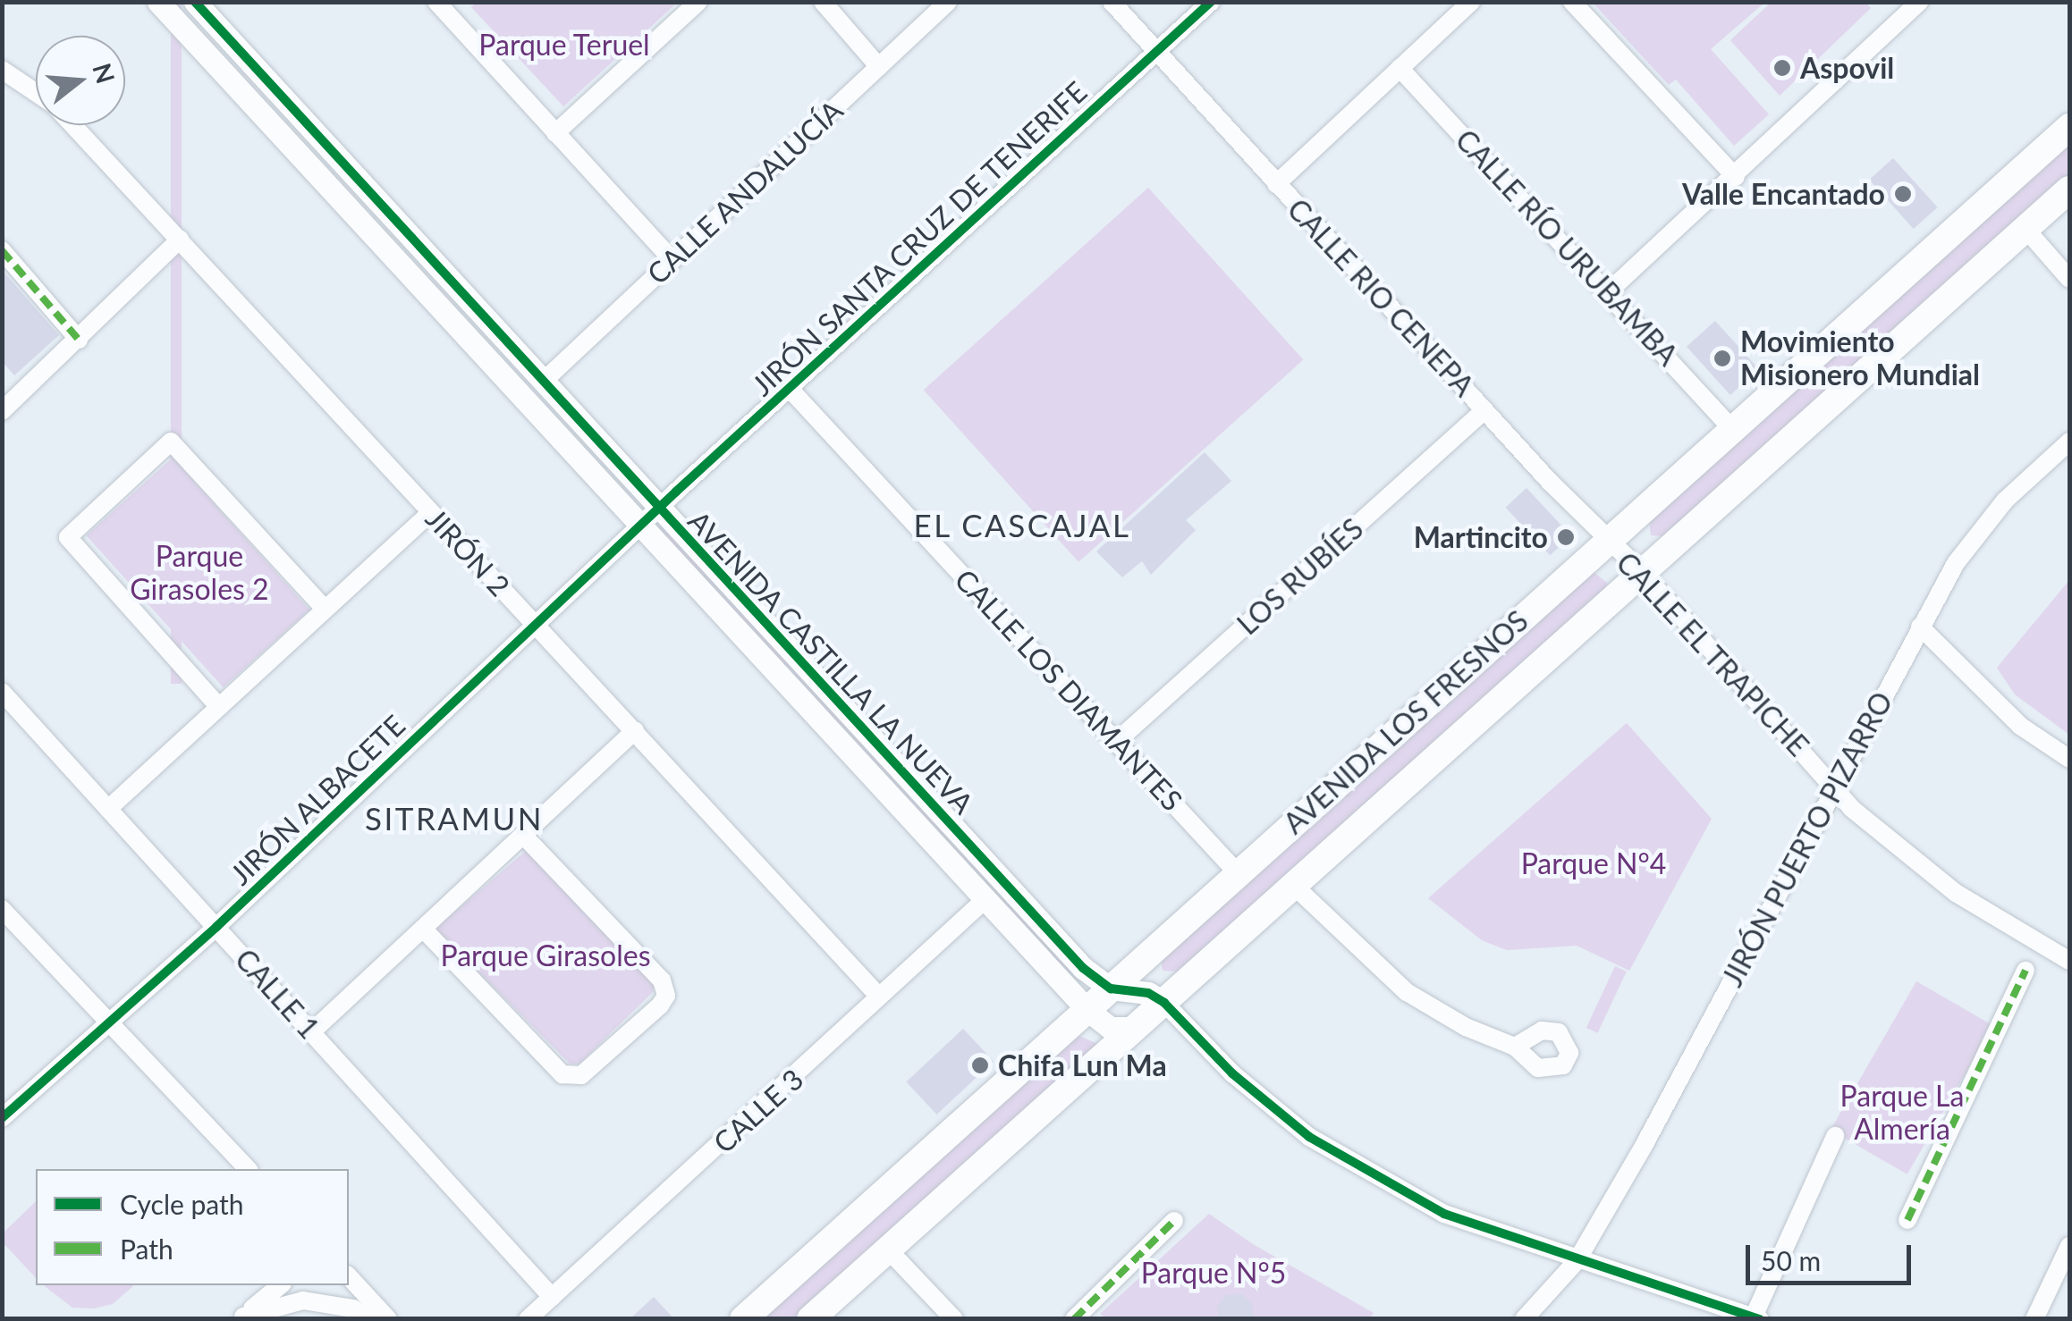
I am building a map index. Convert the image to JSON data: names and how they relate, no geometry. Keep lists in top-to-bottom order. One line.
{"streets":{"main road":["AVENIDA LOS FRESNOS"],"street":["CALLE ANDALUCÍA","JIRÓN SANTA CRUZ DE TENERIFE","CALLE RÍO URUBAMBA","CALLE RIO CENEPA","JIRÓN 2","LOS RUBÍES","CALLE EL TRAPICHE","AVENIDA CASTILLA LA NUEVA","CALLE LOS DIAMANTES","JIRÓN ALBACETE","JIRÓN PUERTO PIZARRO","CALLE 1","CALLE 3"]},"crossings":[["CALLE ANDALUCÍA","AVENIDA CASTILLA LA NUEVA"],["JIRÓN SANTA CRUZ DE TENERIFE","CALLE RIO CENEPA"],["JIRÓN SANTA CRUZ DE TENERIFE","AVENIDA CASTILLA LA NUEVA"],["JIRÓN SANTA CRUZ DE TENERIFE","CALLE LOS DIAMANTES"],["JIRÓN SANTA CRUZ DE TENERIFE","JIRÓN ALBACETE"],["CALLE RÍO URUBAMBA","AVENIDA LOS FRESNOS"],["CALLE RIO CENEPA","LOS RUBÍES"],["CALLE RIO CENEPA","CALLE EL TRAPICHE"],["CALLE RIO CENEPA","AVENIDA LOS FRESNOS"],["JIRÓN 2","JIRÓN ALBACETE"],["JIRÓN 2","CALLE 3"],["LOS RUBÍES","CALLE LOS DIAMANTES"],["CALLE EL TRAPICHE","AVENIDA LOS FRESNOS"],["CALLE EL TRAPICHE","JIRÓN PUERTO PIZARRO"],["AVENIDA CASTILLA LA NUEVA","AVENIDA LOS FRESNOS"],["AVENIDA CASTILLA LA NUEVA","JIRÓN ALBACETE"],["AVENIDA CASTILLA LA NUEVA","CALLE 3"],["CALLE LOS DIAMANTES","AVENIDA LOS FRESNOS"],["JIRÓN ALBACETE","CALLE 1"],["CALLE 1","CALLE 3"]],"districts":["EL CASCAJAL","SITRAMUN"],"parks":["Parque Teruel","Parque Girasoles 2","Parque N°4","Parque Girasoles","Parque La Almería","Parque N°5"],"places":["Aspovil","Valle Encantado","Movimiento Misionero Mundial","Martincito","Chifa Lun Ma"],"legend":["Cycle path","Path"],"scale_bar":"50 m","north":"right"}
